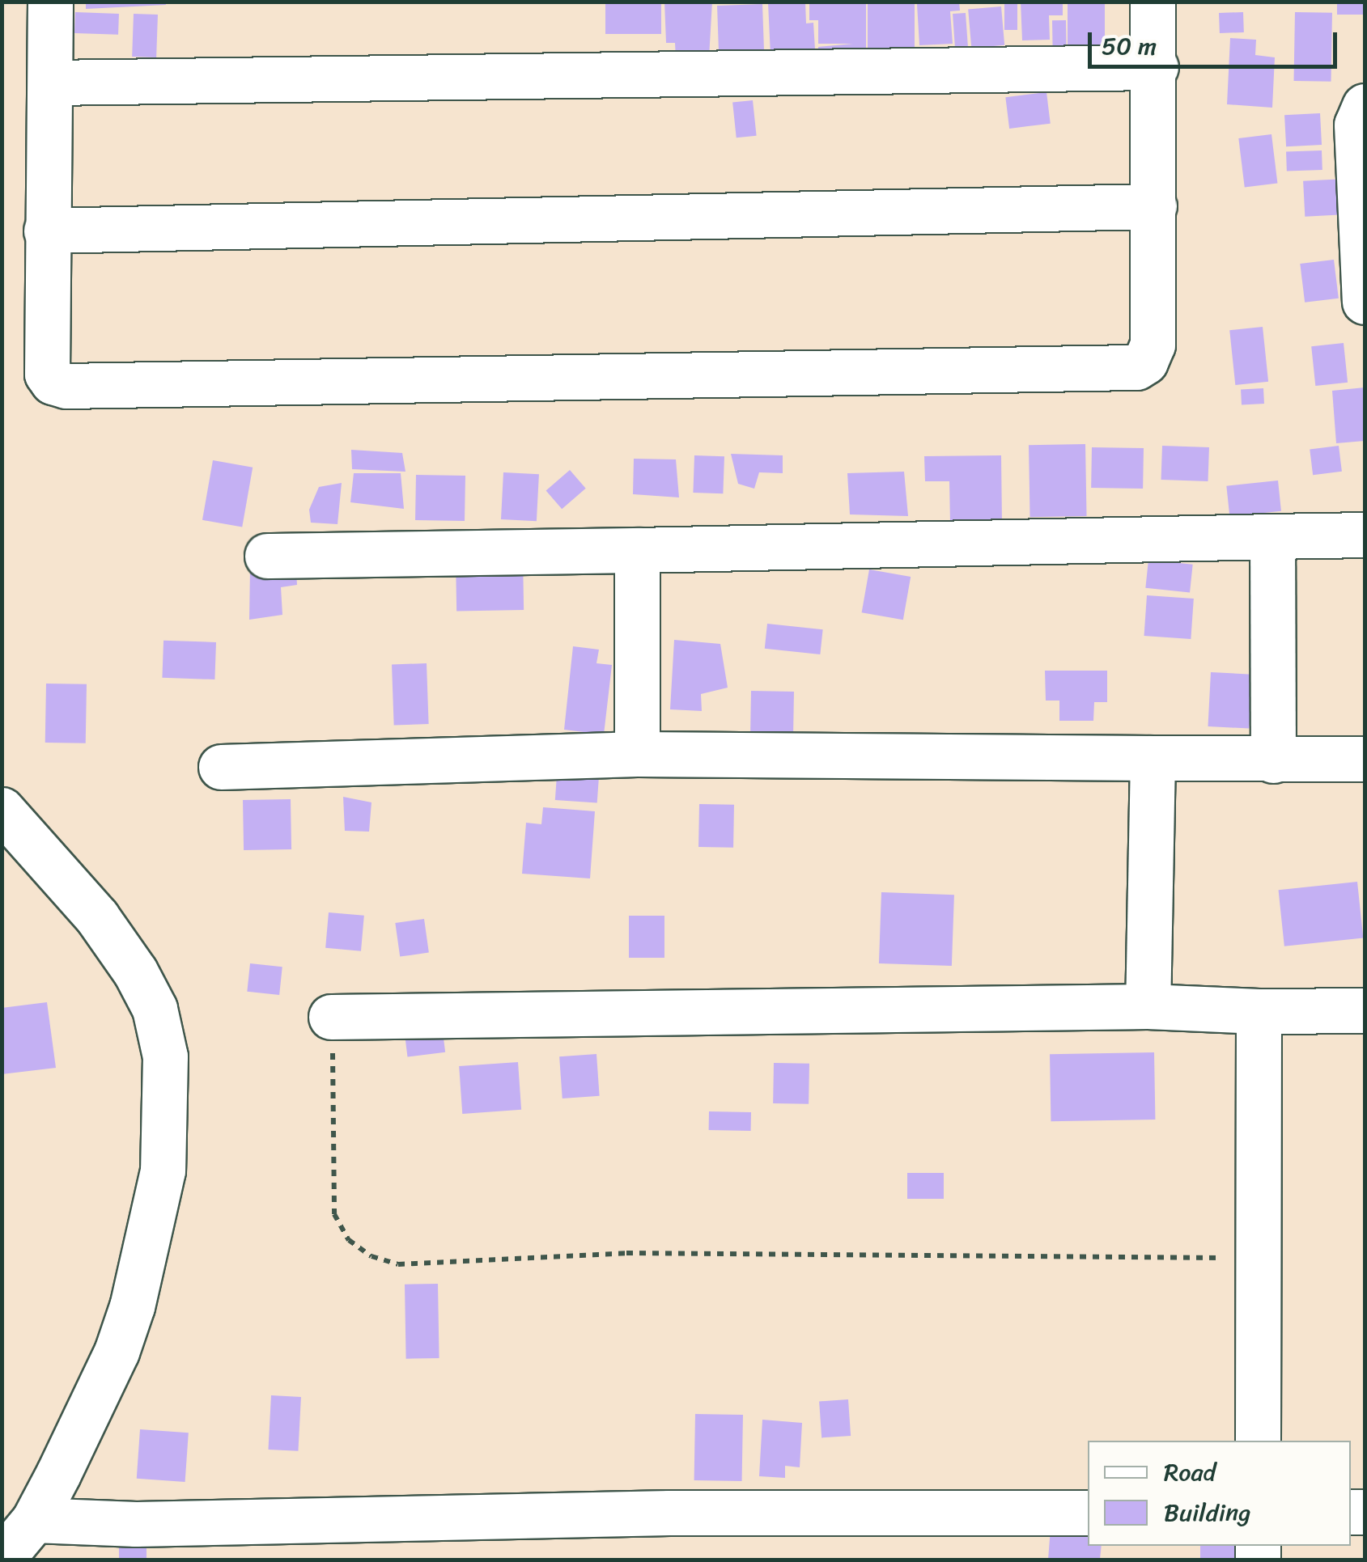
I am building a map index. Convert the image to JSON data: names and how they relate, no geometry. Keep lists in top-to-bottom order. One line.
{"legend":["Road","Building"],"scale_bar":"50 m"}
